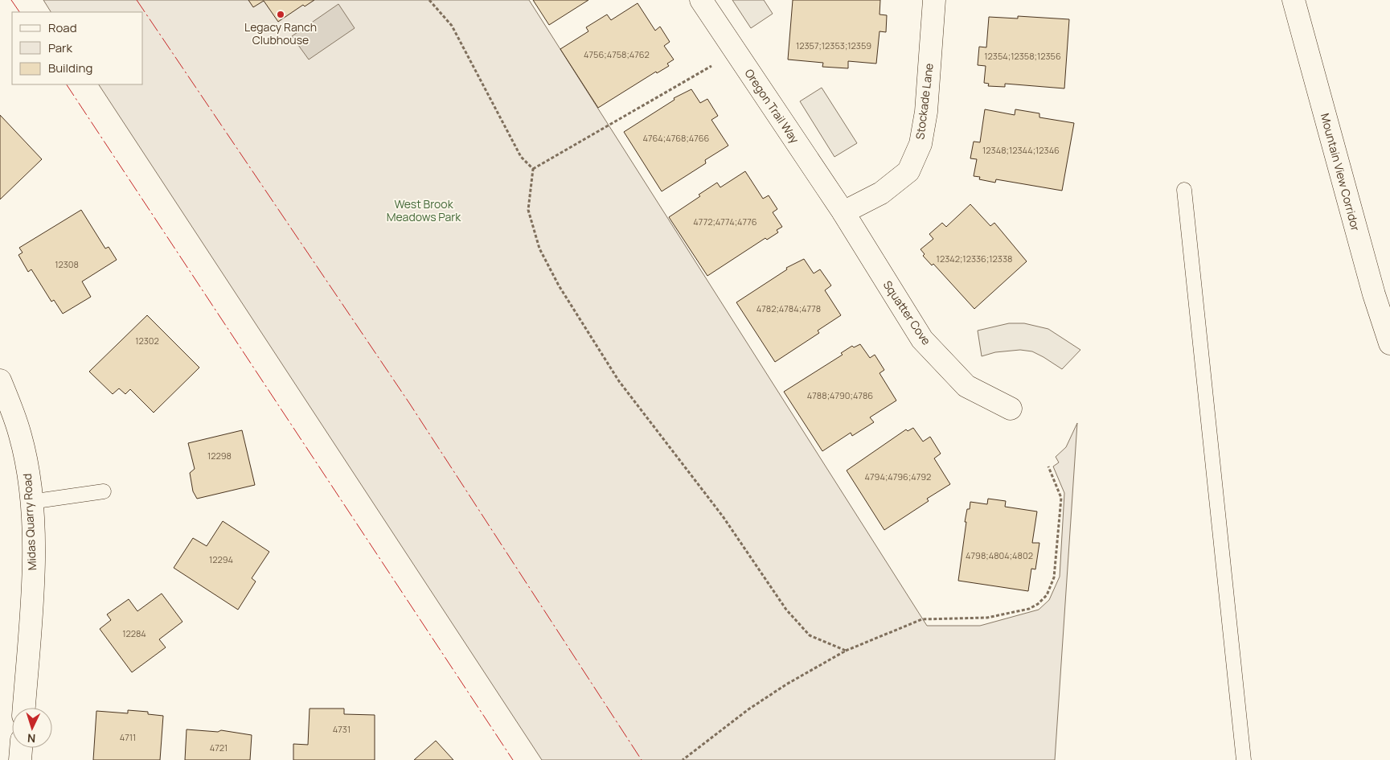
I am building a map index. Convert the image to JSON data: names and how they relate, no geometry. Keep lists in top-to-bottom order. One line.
{"streets":{"main road":["Stockade Lane","Oregon Trail Way","Mountain View Corridor","Squatter Cove","Midas Quarry Road"]},"crossings":[["Stockade Lane","Oregon Trail Way"],["Stockade Lane","Squatter Cove"],["Oregon Trail Way","Squatter Cove"]],"parks":["West Brook Meadows Park"],"places":["Legacy Ranch Clubhouse"],"house_numbers":["12357;12353;12359","4756;4758;4762","12354;12358;12356","4764;4768;4766","12348;12344;12346","4772;4774;4776","12342;12336;12338","12308","4782;4784;4778","12302","4788;4790;4786","12298","4794;4796;4792","4798;4804;4802","12294","12284","4731","4711","4721"],"legend":["Road","Park","Building"],"north":"bottom"}
